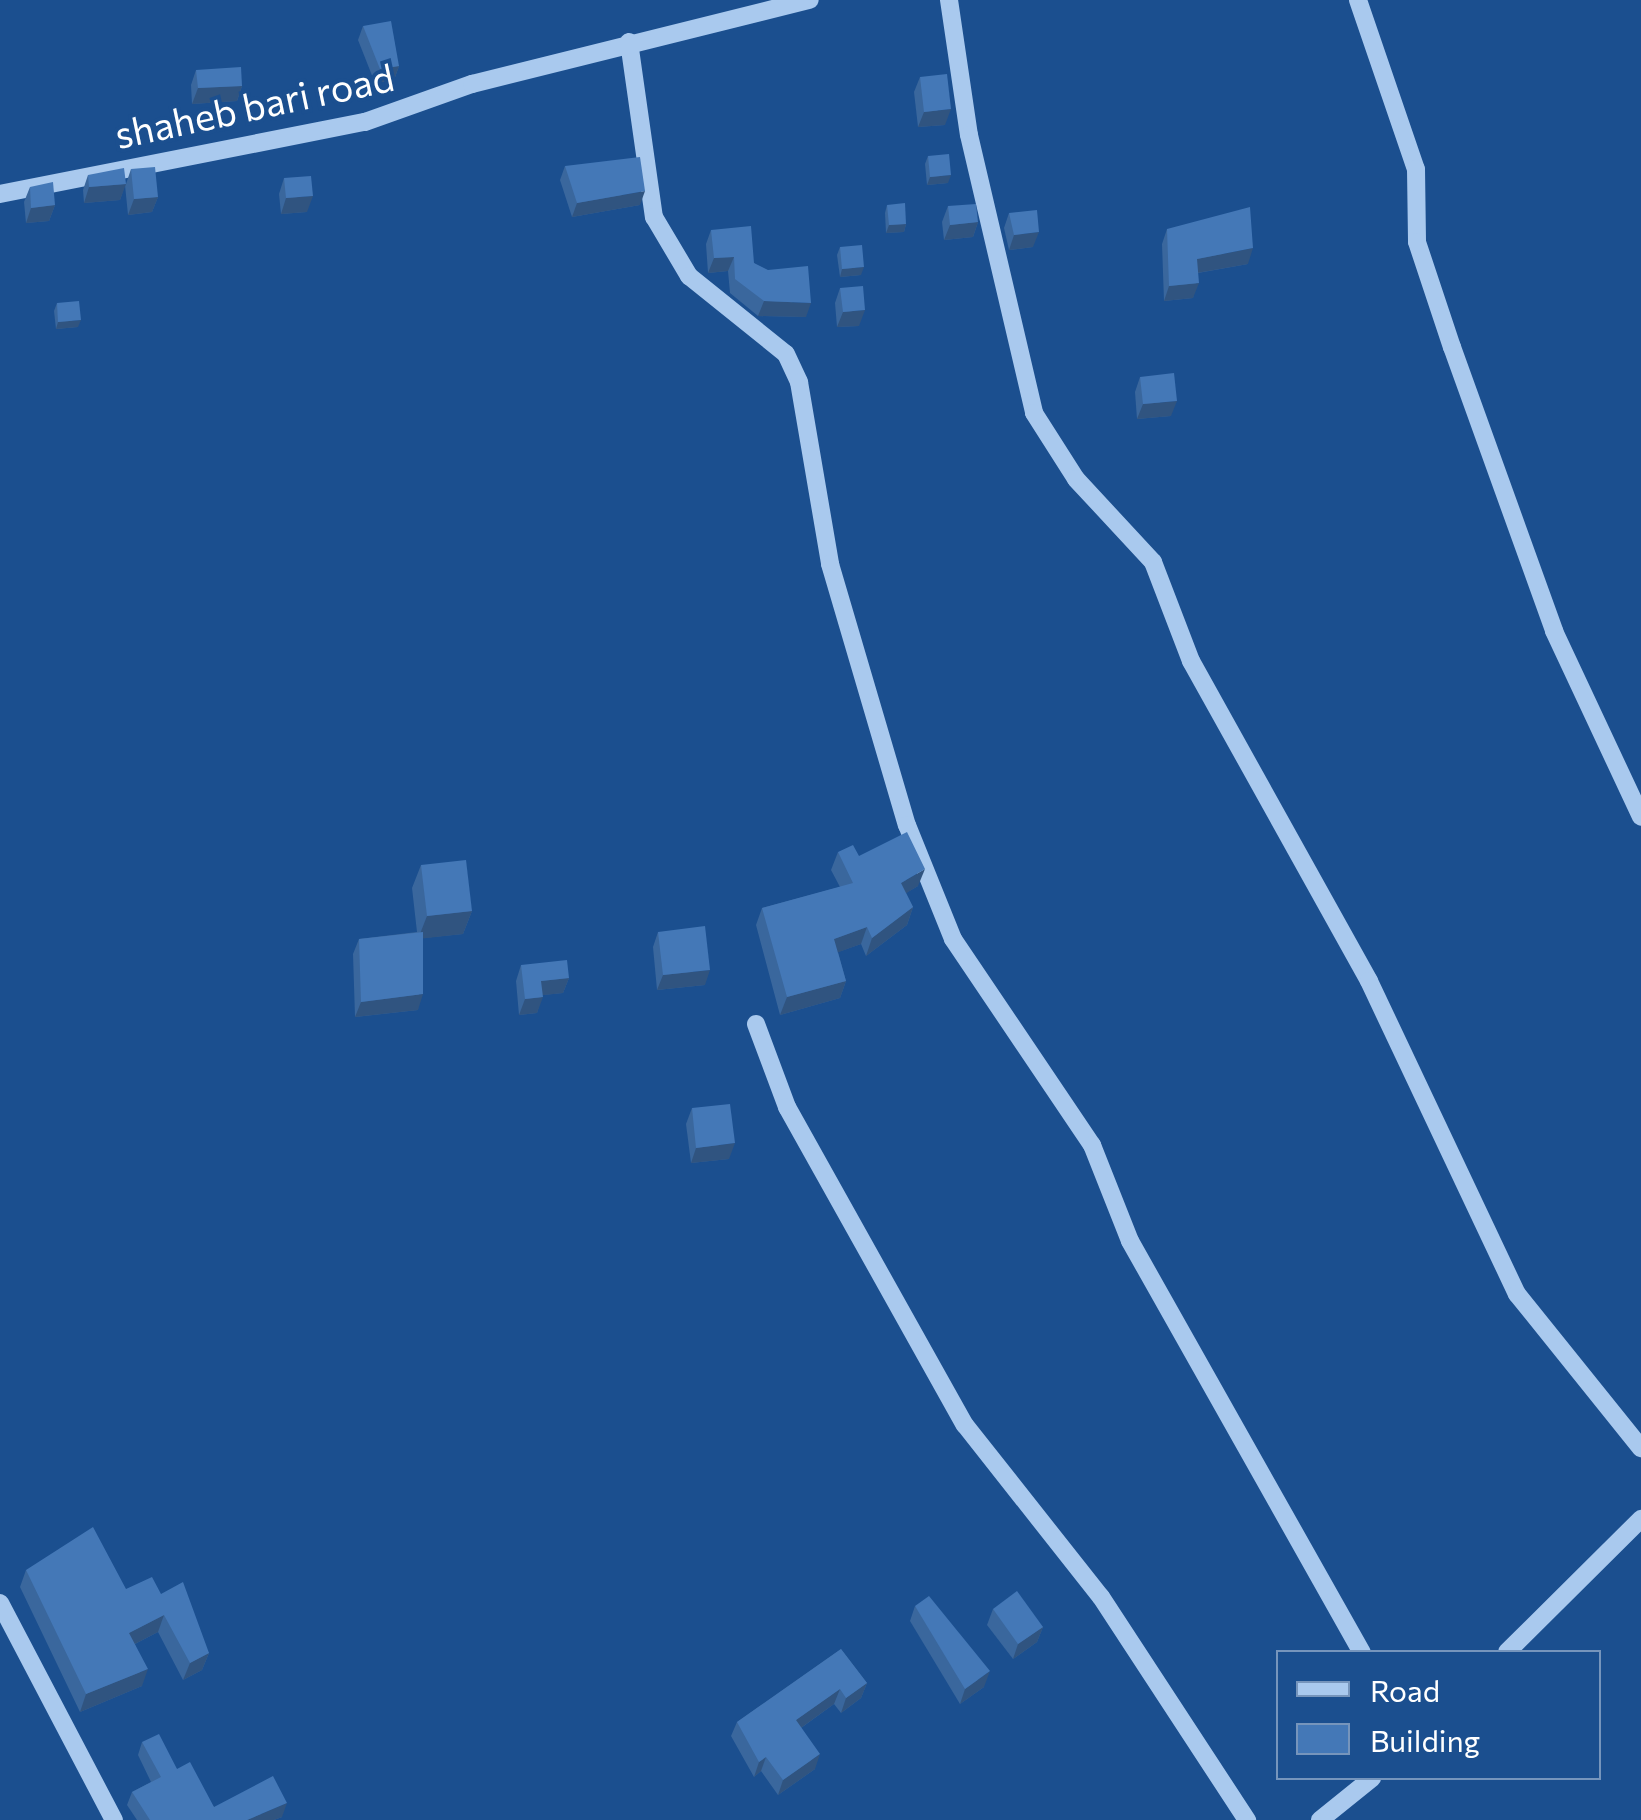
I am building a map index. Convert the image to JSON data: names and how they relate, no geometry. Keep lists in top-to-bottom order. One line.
{"streets":{"street":["shaheb bari road"]},"legend":["Road","Building"]}
